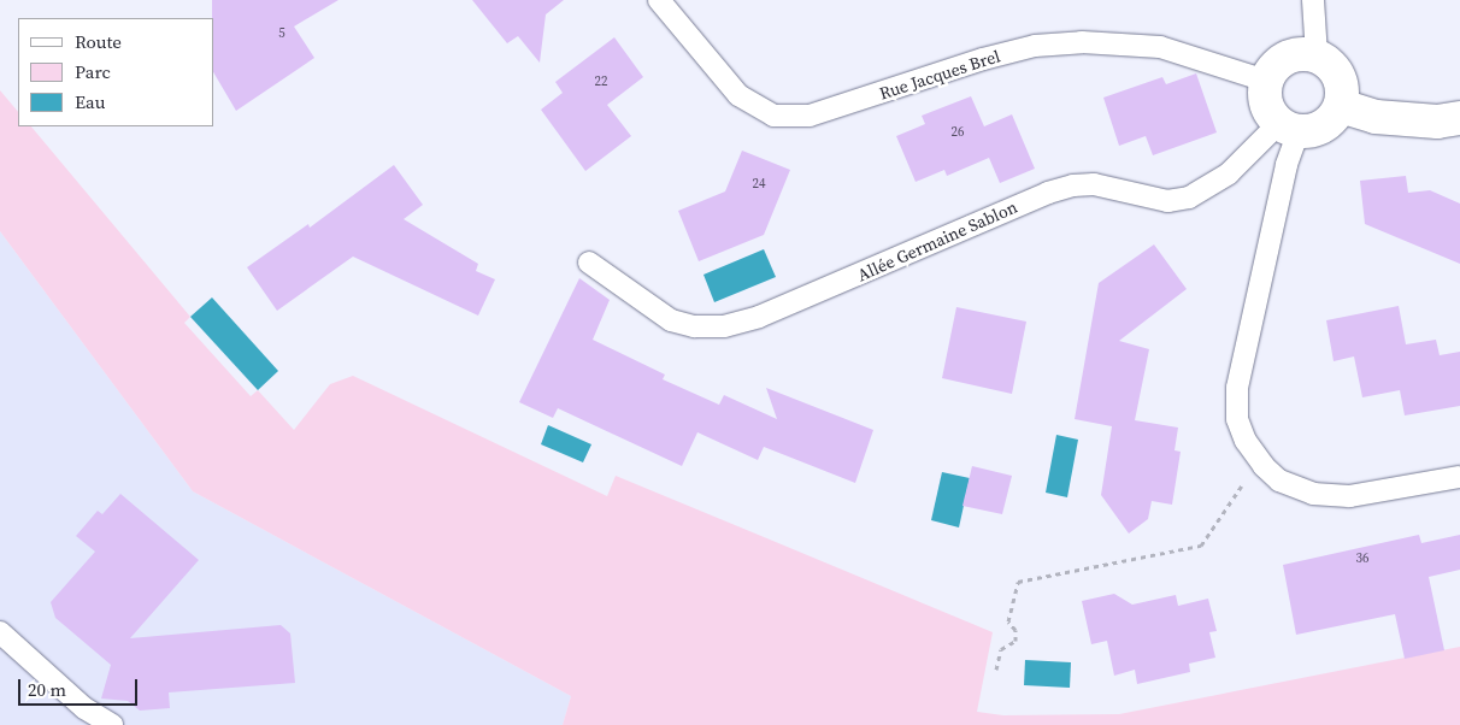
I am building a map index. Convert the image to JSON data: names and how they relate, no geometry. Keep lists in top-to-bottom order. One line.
{"streets":{"lane":["Rue Jacques Brel","Allée Germaine Sablon"]},"crossings":[["Rue Jacques Brel","Allée Germaine Sablon"]],"house_numbers":["5","22","26","24","36"],"legend":["Route","Parc","Eau"],"scale_bar":"20 m"}
